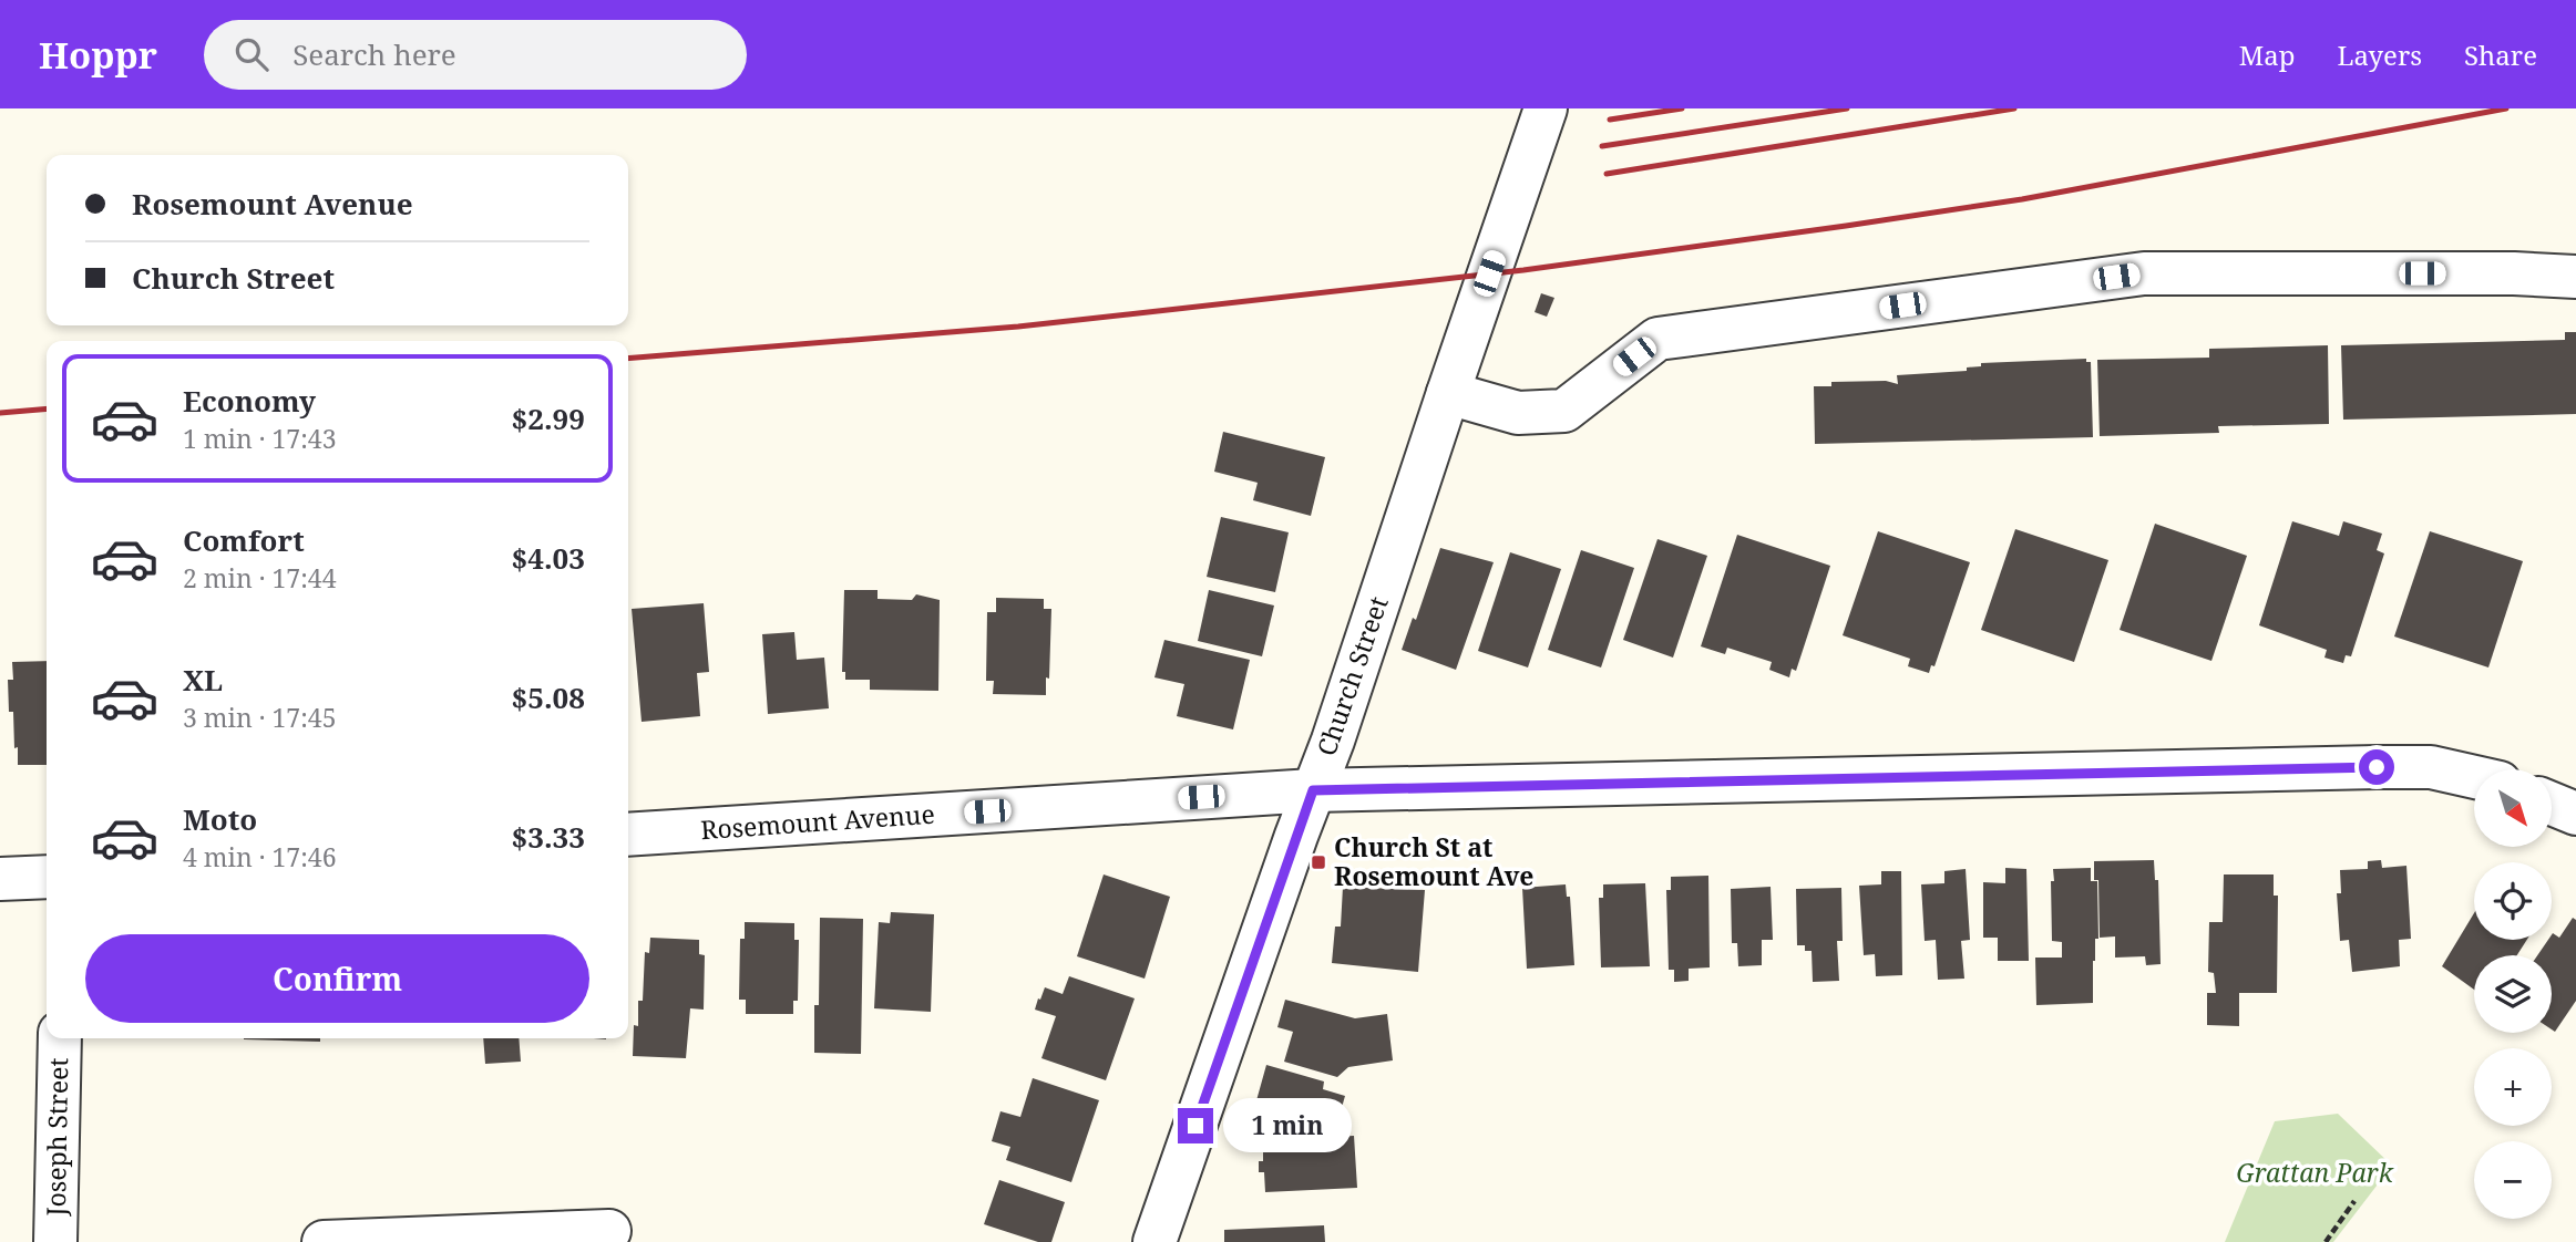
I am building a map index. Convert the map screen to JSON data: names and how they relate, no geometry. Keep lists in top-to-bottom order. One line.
{"streets":{"street":["Church Street","Rosemount Avenue","Joseph Street"]},"crossings":[["Church Street","Rosemount Avenue"]],"parks":["Grattan Park"],"places":{"transit":["Church St at Rosemount Ave"]},"north":"bottom right","page":{"header":"Hoppr","search":"Search here","nav":["Map","Layers","Share"],"banner":["Rosemount Avenue","Church Street"],"list":[{"name":"Economy","note":"1 min · 17:43","value":"$2.99"},{"name":"Comfort","note":"2 min · 17:44","value":"$4.03"},{"name":"XL","note":"3 min · 17:45","value":"$5.08"},{"name":"Moto","note":"4 min · 17:46","value":"$3.33"}],"map_buttons":["+","−"],"buttons":"Confirm","bubble":"1 min"}}
